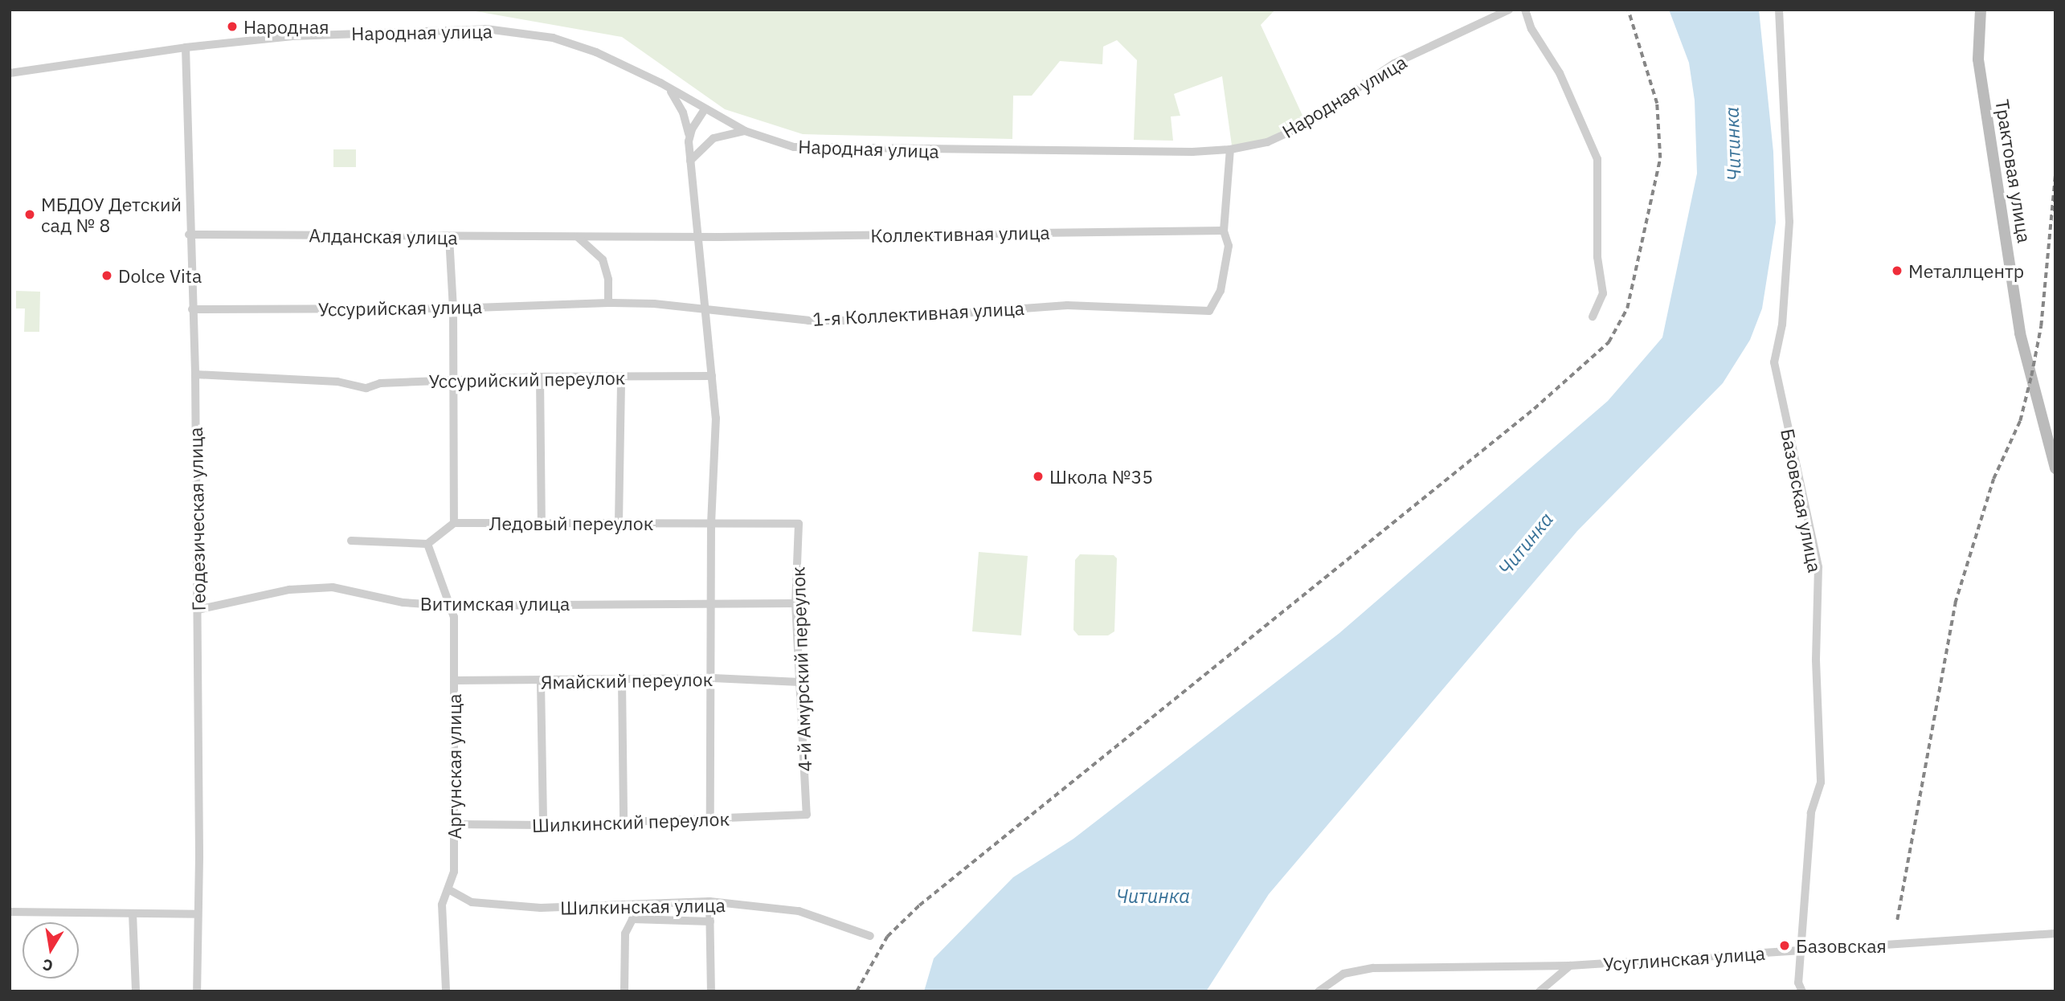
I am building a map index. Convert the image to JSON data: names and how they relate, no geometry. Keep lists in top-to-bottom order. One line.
{"streets":{"main road":["Трактовая улица"],"street":["Народная улица","Коллективная улица","Алданская улица","Уссурийская улица","1-я Коллективная улица","Уссурийский переулок","Базовская улица","Геодезическая улица","Ледовый переулок","Витимская улица","4-й Амурский переулок","Ямайский переулок","Аргунская улица","Шилкинский переулок","Шилкинская улица","Усуглинская улица"]},"crossings":[["Народная улица","Геодезическая улица"],["Коллективная улица","Алданская улица"],["Коллективная улица","1-я Коллективная улица"],["Алданская улица","Геодезическая улица"],["Уссурийская улица","1-я Коллективная улица"],["Уссурийская улица","Геодезическая улица"],["Уссурийский переулок","Геодезическая улица"],["Базовская улица","Усуглинская улица"],["Геодезическая улица","Витимская улица"],["Ледовый переулок","4-й Амурский переулок"],["Витимская улица","4-й Амурский переулок"],["Витимская улица","Аргунская улица"],["4-й Амурский переулок","Ямайский переулок"],["4-й Амурский переулок","Шилкинский переулок"],["Ямайский переулок","Аргунская улица"],["Аргунская улица","Шилкинский переулок"],["Аргунская улица","Шилкинская улица"]],"water":["Читинка"],"places":["Народная","МБДОУ Детский сад № 8","Металлцентр","Dolce Vita","Школа №35","Базовская"],"north":"bottom"}
